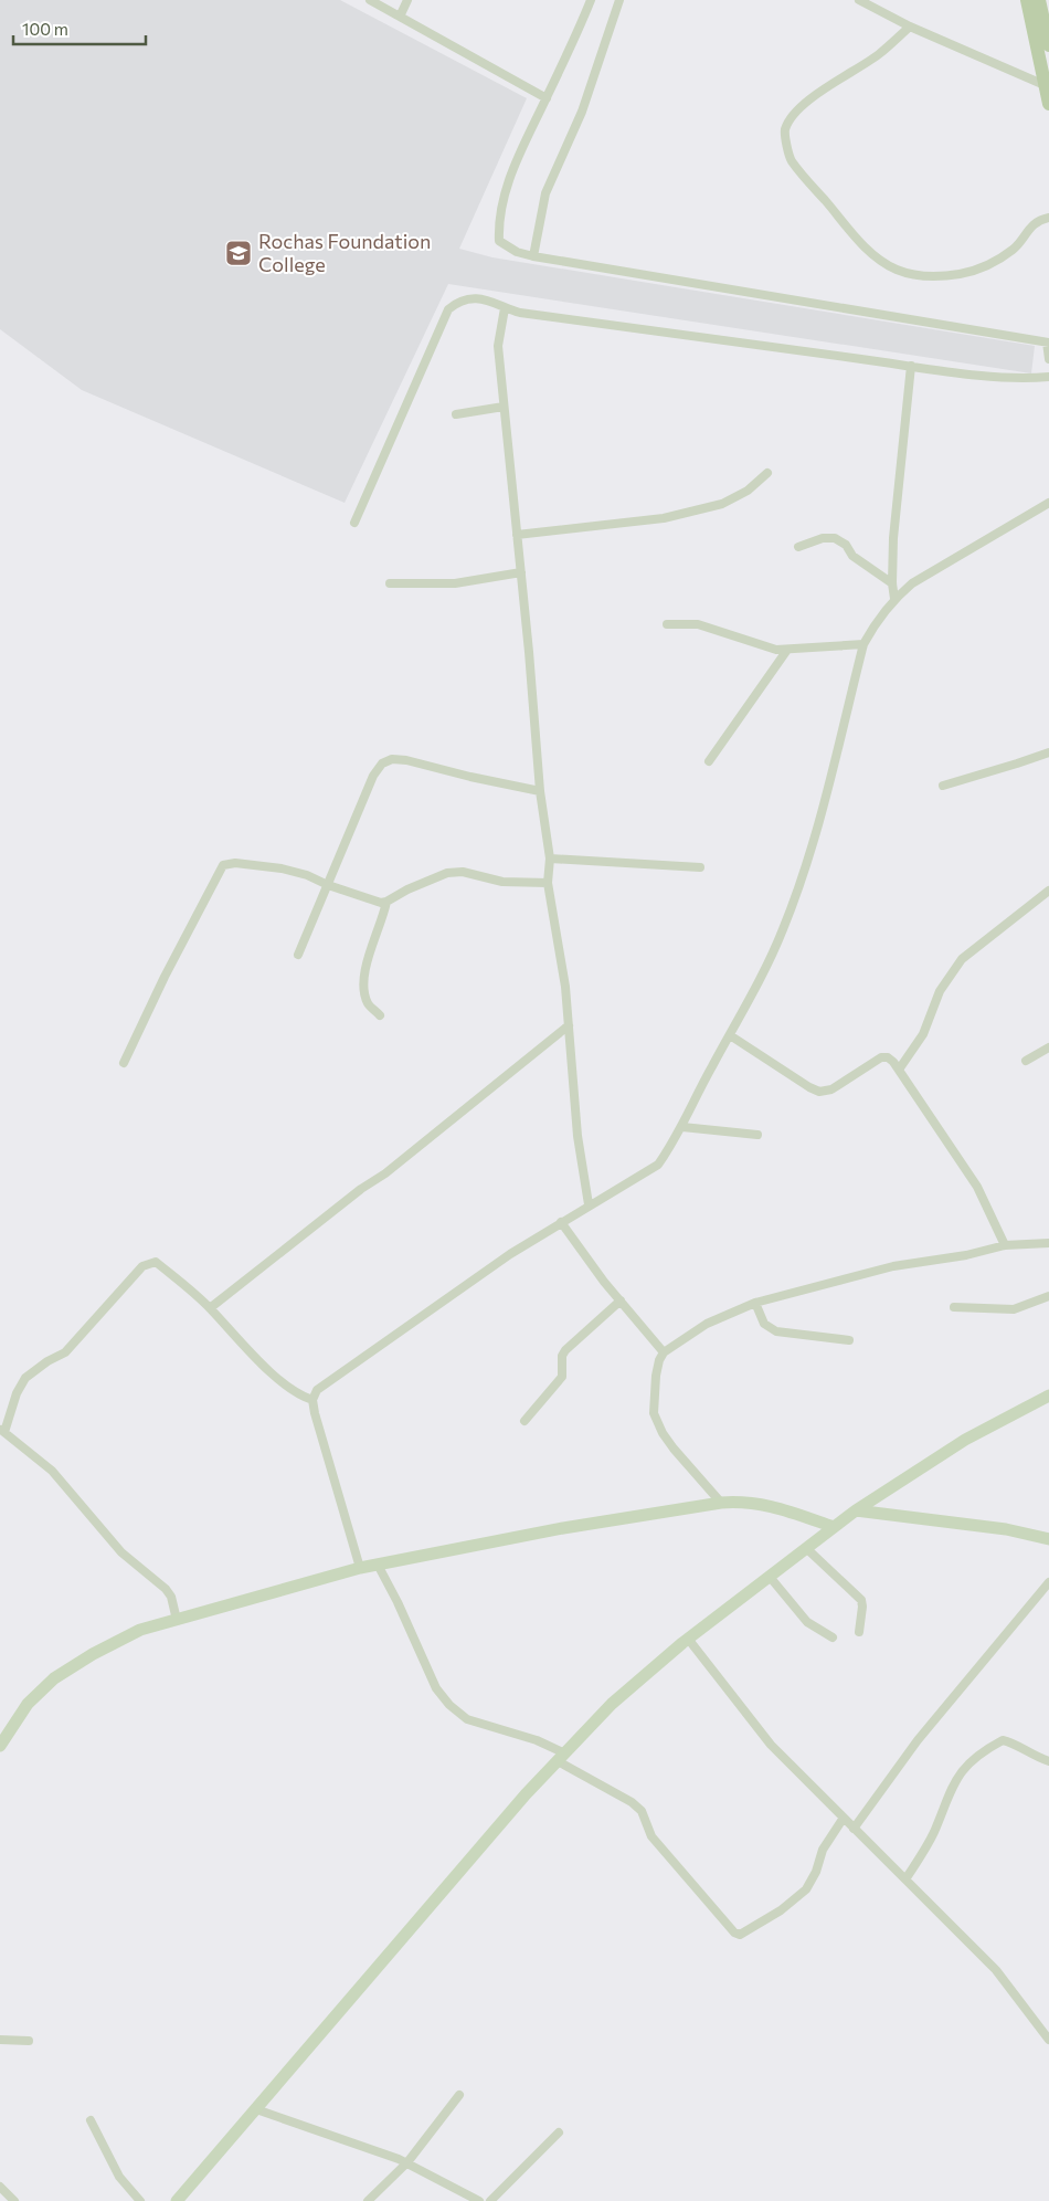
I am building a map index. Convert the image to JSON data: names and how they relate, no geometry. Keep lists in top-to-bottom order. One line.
{"places":{"school or university":["Rochas Foundation College"]},"scale_bar":"100 m"}
